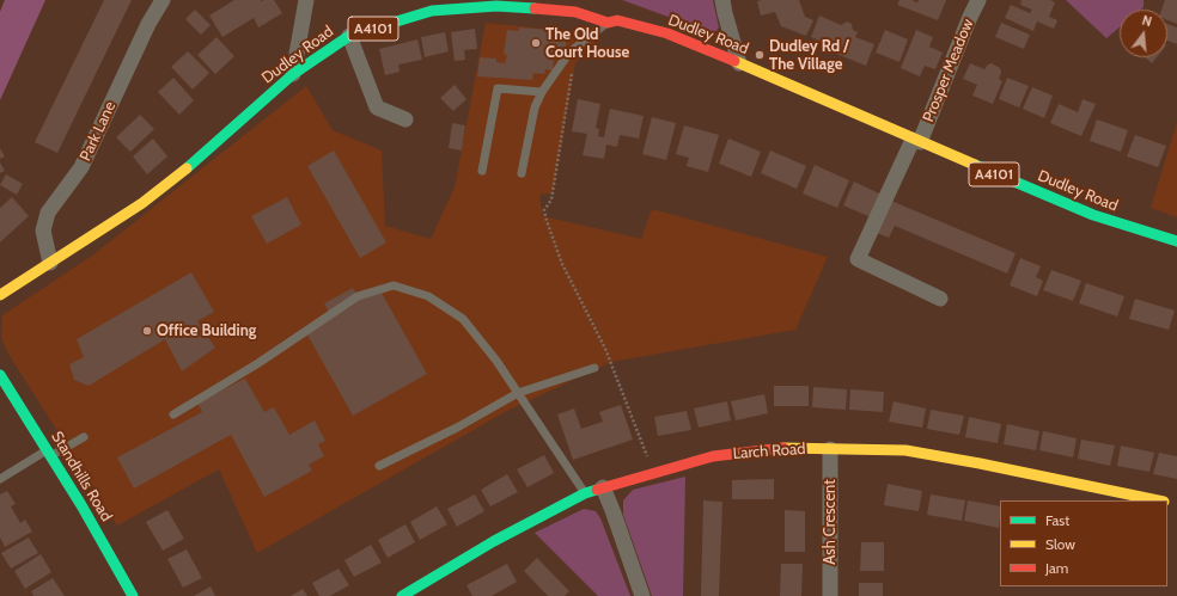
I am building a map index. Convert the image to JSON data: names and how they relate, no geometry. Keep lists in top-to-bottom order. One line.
{"streets":{"main road":["A4101","Dudley Road","Larch Road","Standhills Road"],"street":["Prosper Meadow","Park Lane","Ash Crescent"]},"crossings":[["Dudley Road","Prosper Meadow"],["Dudley Road","Park Lane"],["Larch Road","Ash Crescent"]],"places":["The Old Court House","Dudley Rd / The Village","Office Building"],"legend":["Fast","Slow","Jam"],"north":"top"}
